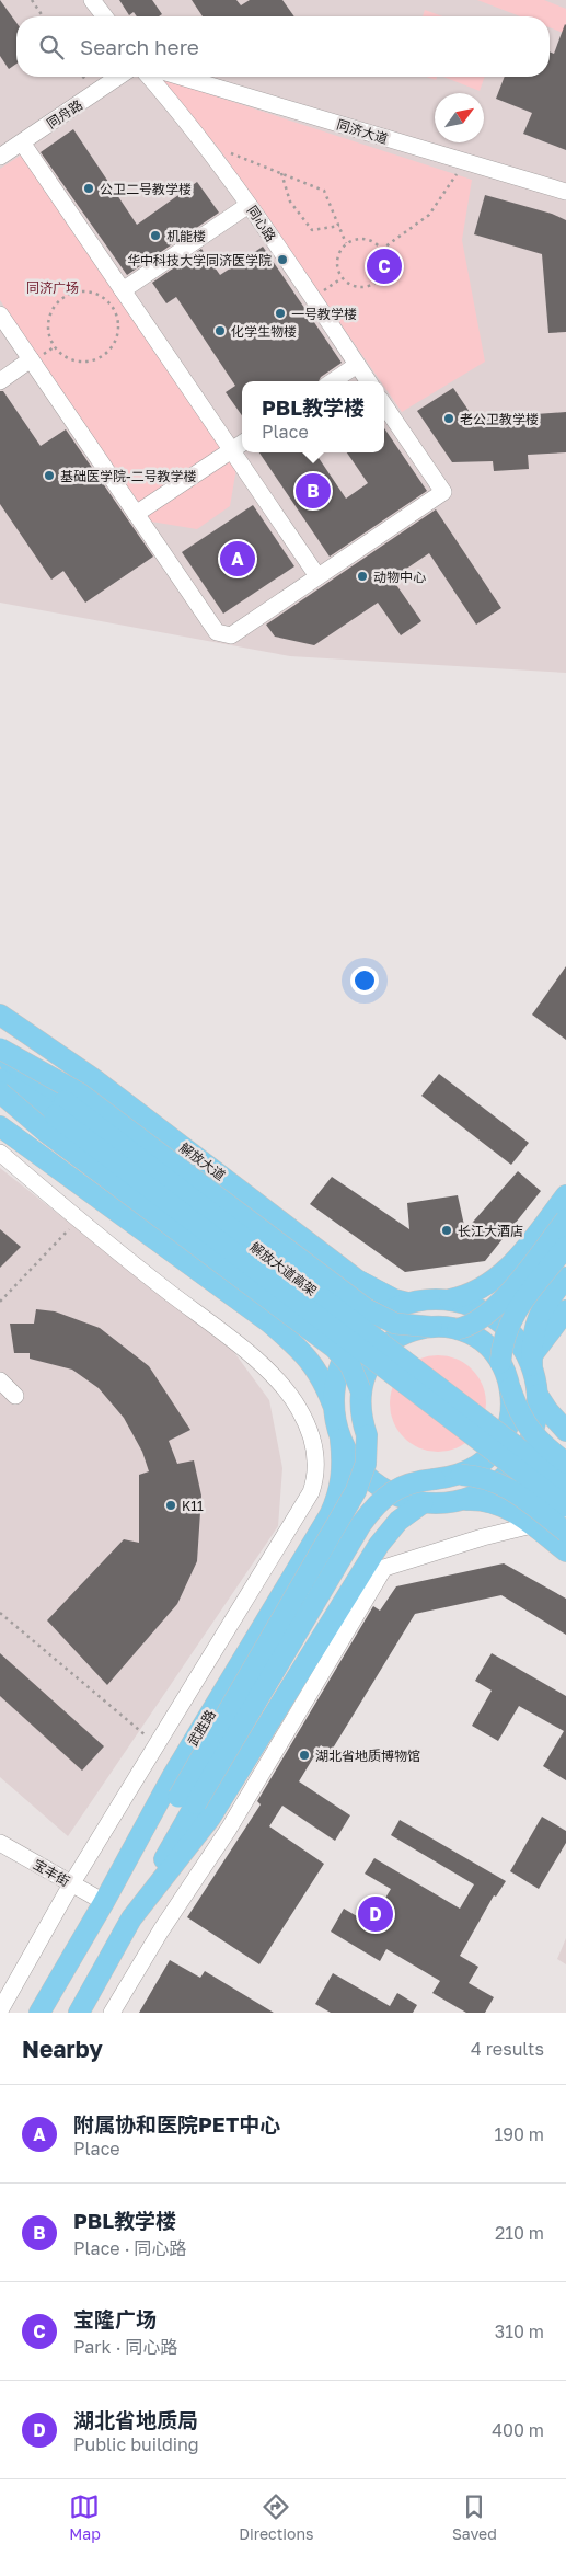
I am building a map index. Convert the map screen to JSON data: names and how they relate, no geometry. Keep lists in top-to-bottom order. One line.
{"streets":{"main road":["解放大道","解放大道高架","武胜路"],"street":["同舟路","同济大道","同心路","宝丰街"]},"crossings":[["武胜路","宝丰街"]],"parks":["同济广场"],"places":["公卫二号教学楼","机能楼","华中科技大学同济医学院","一号教学楼","化学生物楼","老公卫教学楼","基础医学院-二号教学楼","动物中心","长江大酒店","K11","湖北省地质博物馆"],"north":"top right","page":{"search":"Search here","pins":["C","B","A","D"],"popup":["PBL教学楼","Place"],"heading":["Nearby","4 results"],"list":[{"mark":"A","name":"附属协和医院PET中心","note":"Place","value":"190 m"},{"mark":"B","name":"PBL教学楼","note":"Place · 同心路","value":"210 m"},{"mark":"C","name":"宝隆广场","note":"Park · 同心路","value":"310 m"},{"mark":"D","name":"湖北省地质局","note":"Public building","value":"400 m"}],"nav":["Map","Directions","Saved"]}}
